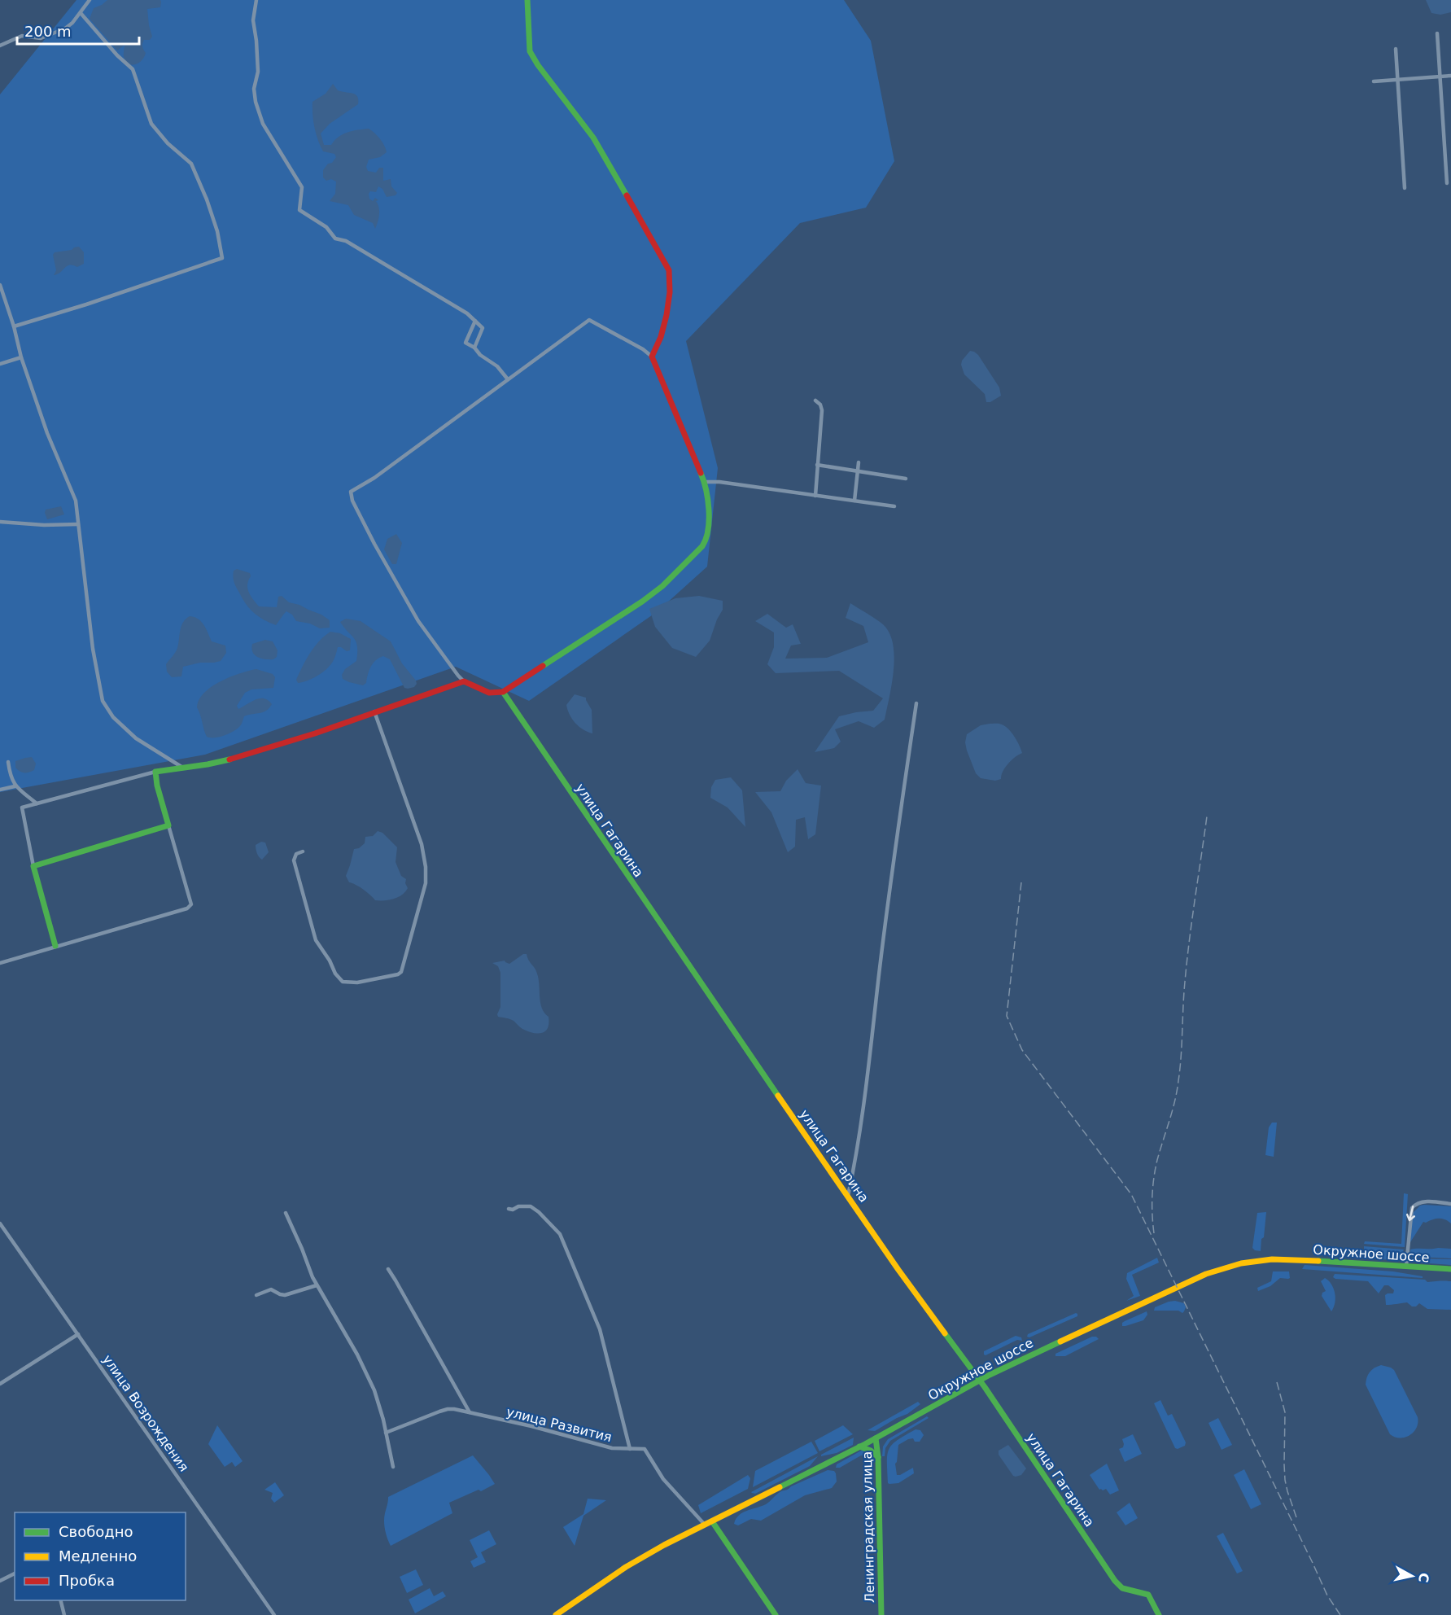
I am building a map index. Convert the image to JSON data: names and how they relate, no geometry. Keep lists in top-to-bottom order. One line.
{"streets":{"street":["улица Гагарина","Окружное шоссе","улица Возрождения","улица Развития","Ленинградская улица"]},"crossings":[["улица Гагарина","Окружное шоссе"],["Окружное шоссе","улица Развития"],["Окружное шоссе","Ленинградская улица"]],"legend":["Свободно","Медленно","Пробка"],"scale_bar":"200 m","north":"right"}
